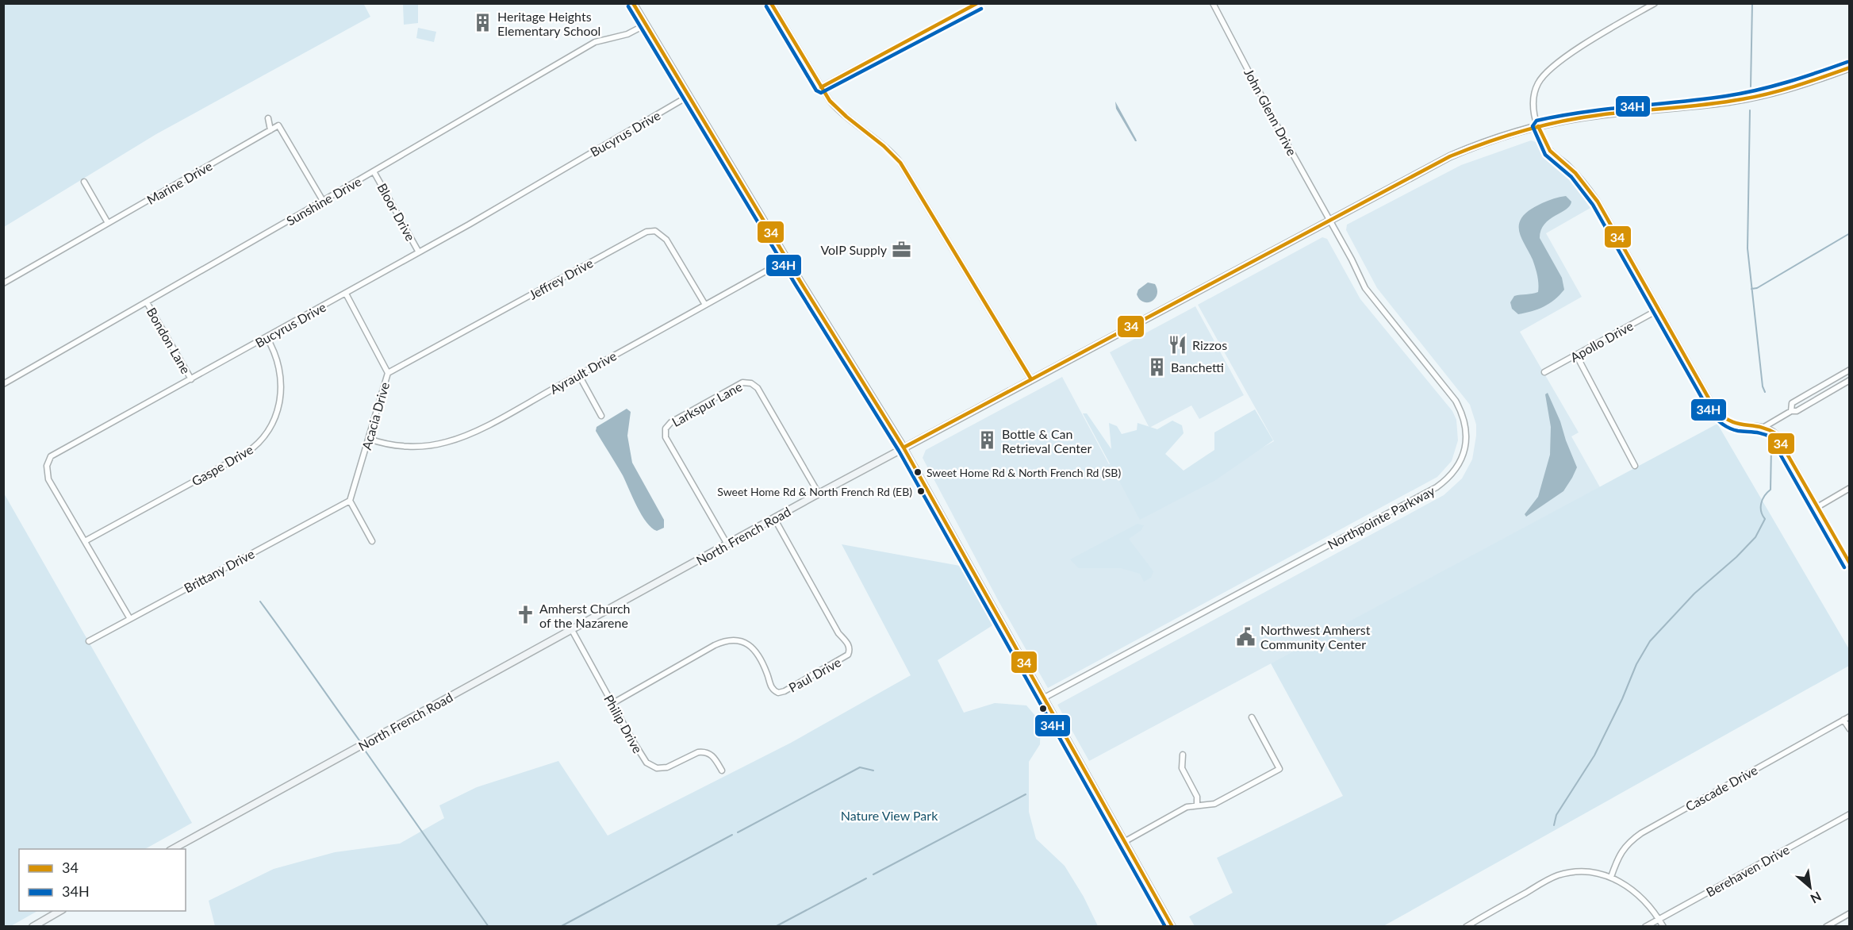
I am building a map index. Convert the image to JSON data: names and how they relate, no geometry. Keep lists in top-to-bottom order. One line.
{"streets":{"main road":["North French Road"],"street":["John Glenn Drive","Bucyrus Drive","Marine Drive","Sunshine Drive","Bloor Drive","Jeffrey Drive","Bondon Lane","Apollo Drive","Ayrault Drive","Larkspur Lane","Acacia Drive","Gaspe Drive","Northpointe Parkway","Brittany Drive","Paul Drive","Philip Drive","Cascade Drive","Berehaven Drive"]},"crossings":[["John Glenn Drive","Northpointe Parkway"],["John Glenn Drive","North French Road"],["Bucyrus Drive","Bloor Drive"],["Bucyrus Drive","Bondon Lane"],["Bucyrus Drive","Acacia Drive"],["Bucyrus Drive","Gaspe Drive"],["Bucyrus Drive","Brittany Drive"],["Sunshine Drive","Bloor Drive"],["Sunshine Drive","Bondon Lane"],["Jeffrey Drive","Ayrault Drive"],["Jeffrey Drive","Acacia Drive"],["Ayrault Drive","Acacia Drive"],["Larkspur Lane","North French Road"],["Acacia Drive","Brittany Drive"],["Northpointe Parkway","North French Road"],["North French Road","Paul Drive"],["North French Road","Philip Drive"],["Paul Drive","Philip Drive"]],"parks":["Nature View Park"],"places":{"building":["Heritage Heights Elementary School","Banchetti","Bottle & Can Retrieval Center"],"office":["VoIP Supply"],"restaurant":["Rizzos"],"other":["Sweet Home Rd & North French Rd (SB)","Sweet Home Rd & North French Rd (EB)"],"church":["Amherst Church of the Nazarene"],"public building":["Northwest Amherst Community Center"]},"lines":["transit line 34","transit line 34H"],"legend":["34","34H"],"north":"bottom right"}
